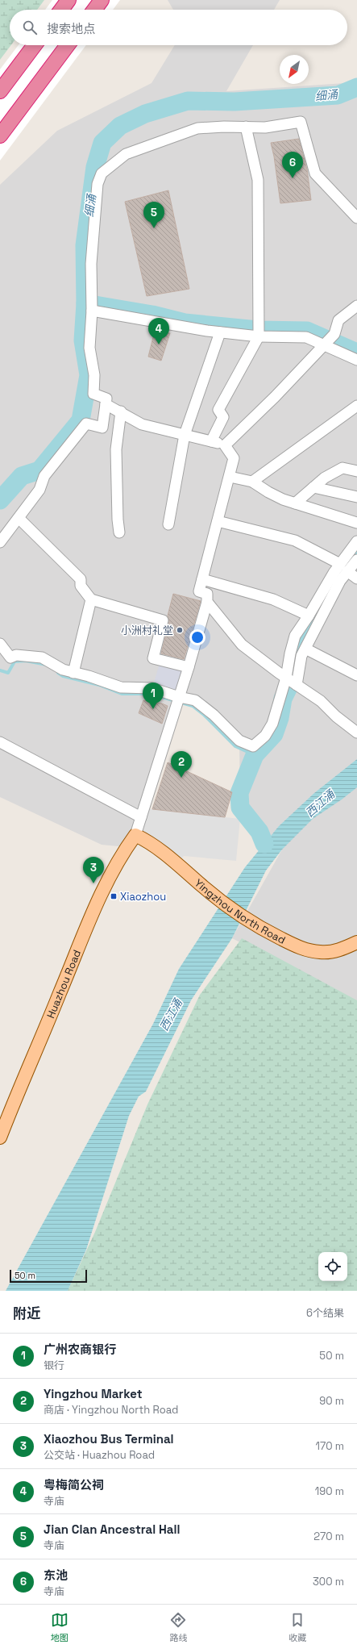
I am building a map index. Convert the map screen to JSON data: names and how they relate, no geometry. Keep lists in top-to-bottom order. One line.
{"streets":{"main road":["Yingzhou North Road","Huazhou Road"]},"crossings":[["Yingzhou North Road","Huazhou Road"]],"water":["细涌","西江涌"],"places":{"other":["小洲村礼堂"],"transit":["Xiaozhou"]},"scale_bar":"50 m","north":"bottom left","page":{"search":"搜索地点","pins":["6","5","4","1","2","3"],"scale":"50 m","heading":["附近","6个结果"],"list":[{"mark":"1","name":"广州农商银行","note":"银行","value":"50 m"},{"mark":"2","name":"Yingzhou Market","note":"商店 · Yingzhou North Road","value":"90 m"},{"mark":"3","name":"Xiaozhou Bus Terminal","note":"公交站 · Huazhou Road","value":"170 m"},{"mark":"4","name":"粤梅简公祠","note":"寺庙","value":"190 m"},{"mark":"5","name":"Jian Clan Ancestral Hall","note":"寺庙","value":"270 m"},{"mark":"6","name":"东池","note":"寺庙","value":"300 m"}],"nav":["地图","路线","收藏"]}}
